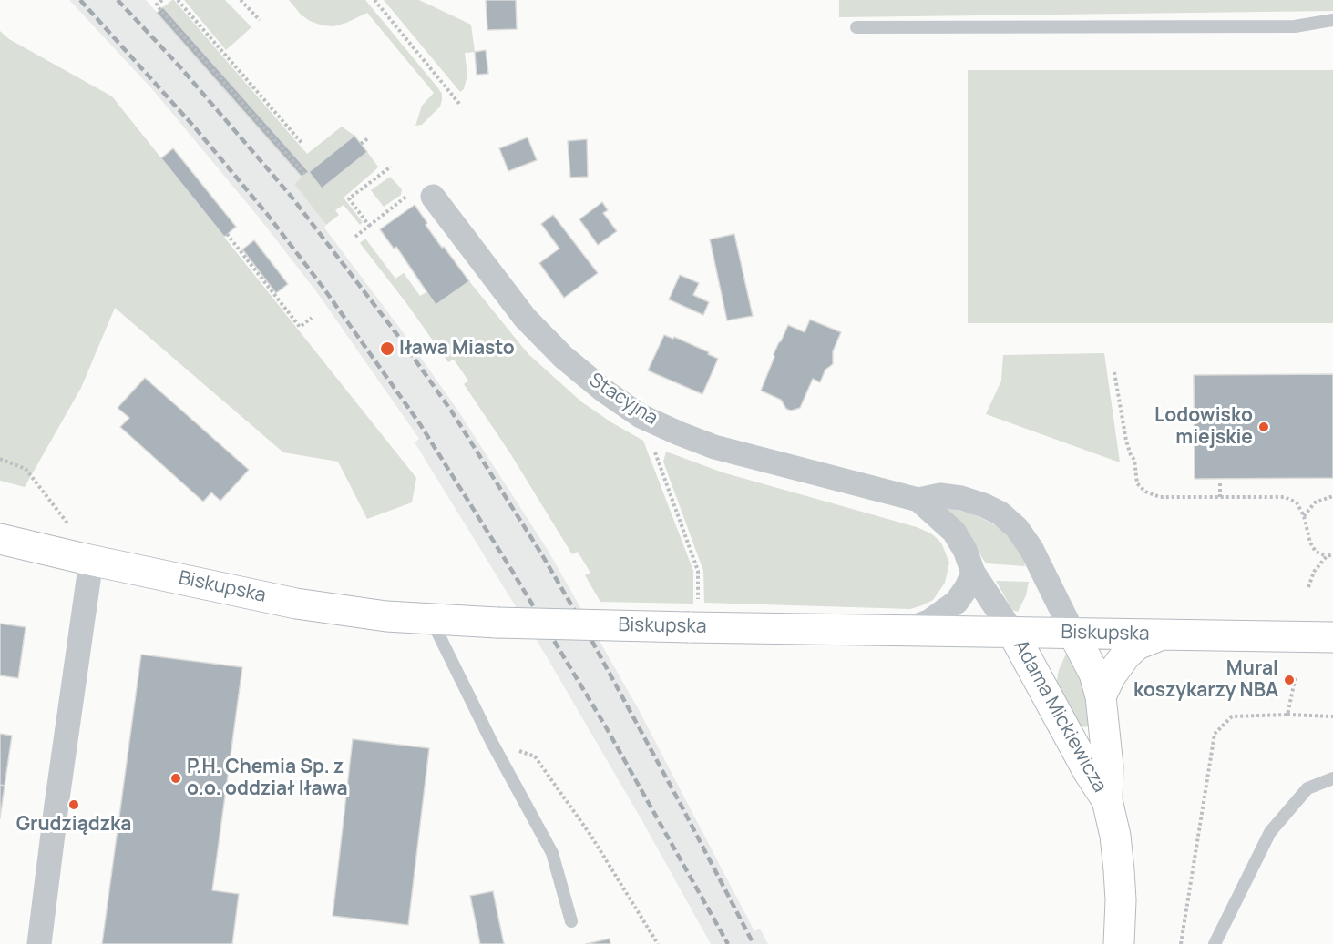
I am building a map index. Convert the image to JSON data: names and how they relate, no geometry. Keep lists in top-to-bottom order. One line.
{"streets":{"street":["Stacyjna","Biskupska","Adama Mickiewicza"]},"crossings":[["Stacyjna","Biskupska"],["Stacyjna","Adama Mickiewicza"],["Biskupska","Adama Mickiewicza"]],"places":["Iława Miasto","Lodowisko miejskie","Mural koszykarzy NBA","P.H. Chemia Sp. z o.o. oddział Iława","Grudziądzka"]}
